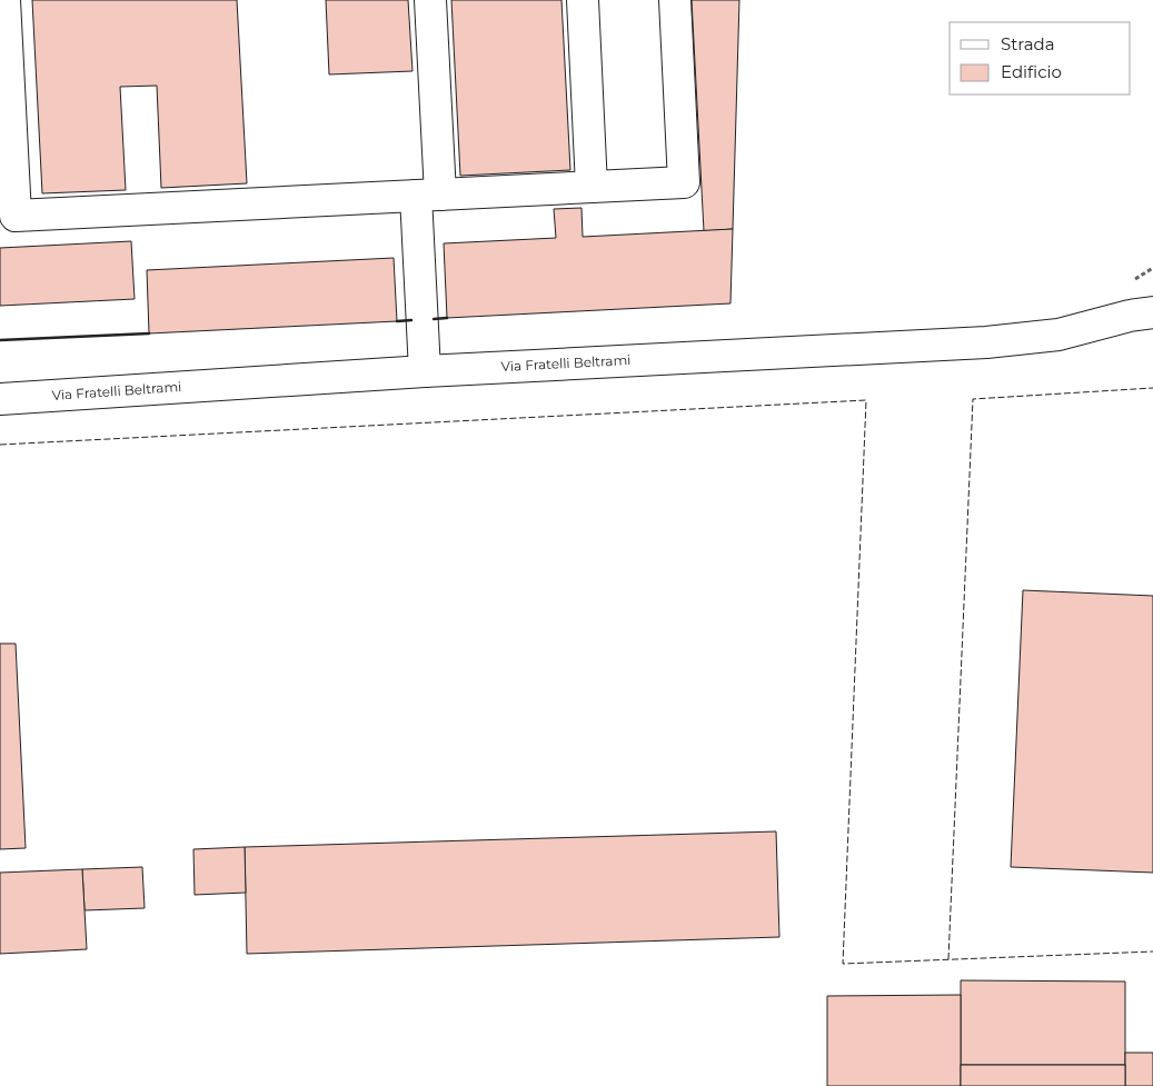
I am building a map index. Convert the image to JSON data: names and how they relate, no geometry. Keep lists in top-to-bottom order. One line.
{"streets":{"street":["Via Fratelli Beltrami"]},"legend":["Strada","Edificio"]}
